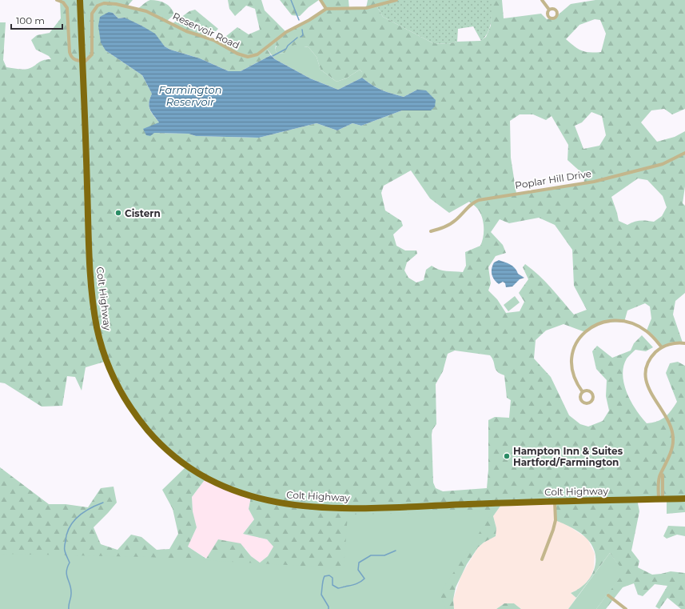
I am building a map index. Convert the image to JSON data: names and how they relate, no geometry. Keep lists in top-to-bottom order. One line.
{"streets":{"highway":["Colt Highway"],"street":["Reservoir Road","Poplar Hill Drive"]},"crossings":[["Reservoir Road","Colt Highway"]],"water":["Farmington Reservoir"],"places":["Cistern","Hampton Inn & Suites Hartford/Farmington"],"scale_bar":"100 m"}
